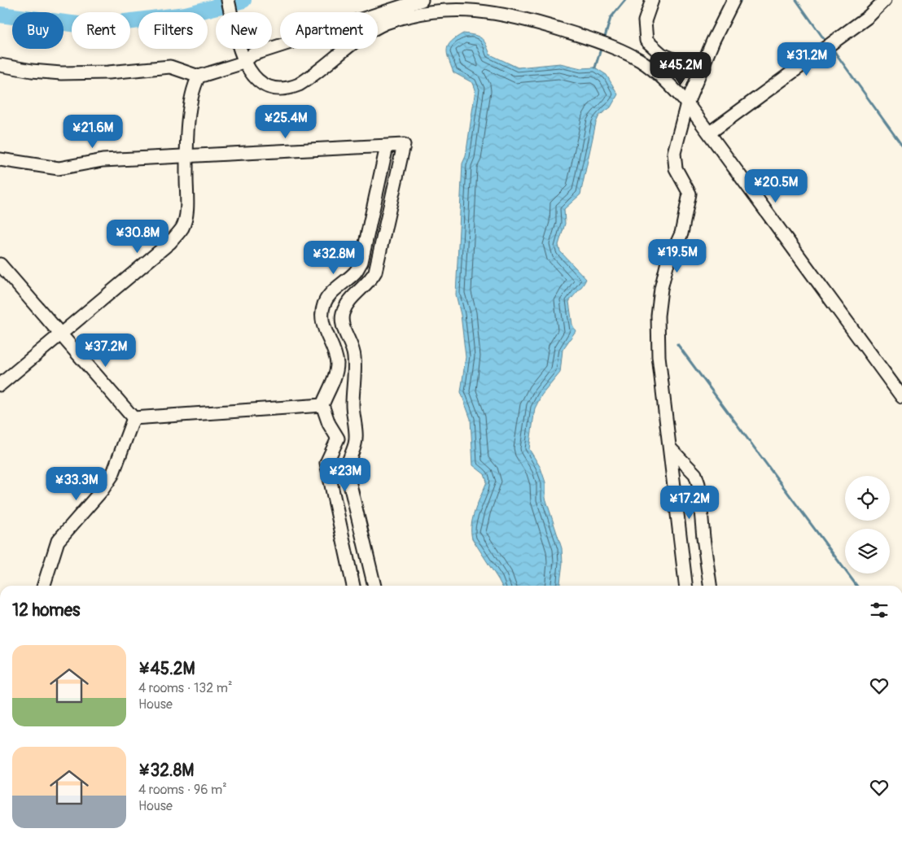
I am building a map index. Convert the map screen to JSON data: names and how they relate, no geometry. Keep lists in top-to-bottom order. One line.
{"page":{"chip":["Buy","Rent","Filters","New","Apartment"],"price":["¥31.2M","¥45.2M","¥25.4M","¥21.6M","¥20.5M","¥30.8M","¥19.5M","¥32.8M","¥37.2M","¥23M","¥33.3M","¥17.2M"],"heading":"12 homes","list":[{"name":"¥45.2M","note":"4 rooms · 132 m² · House"},{"name":"¥32.8M","note":"4 rooms · 96 m² · House"}]}}
